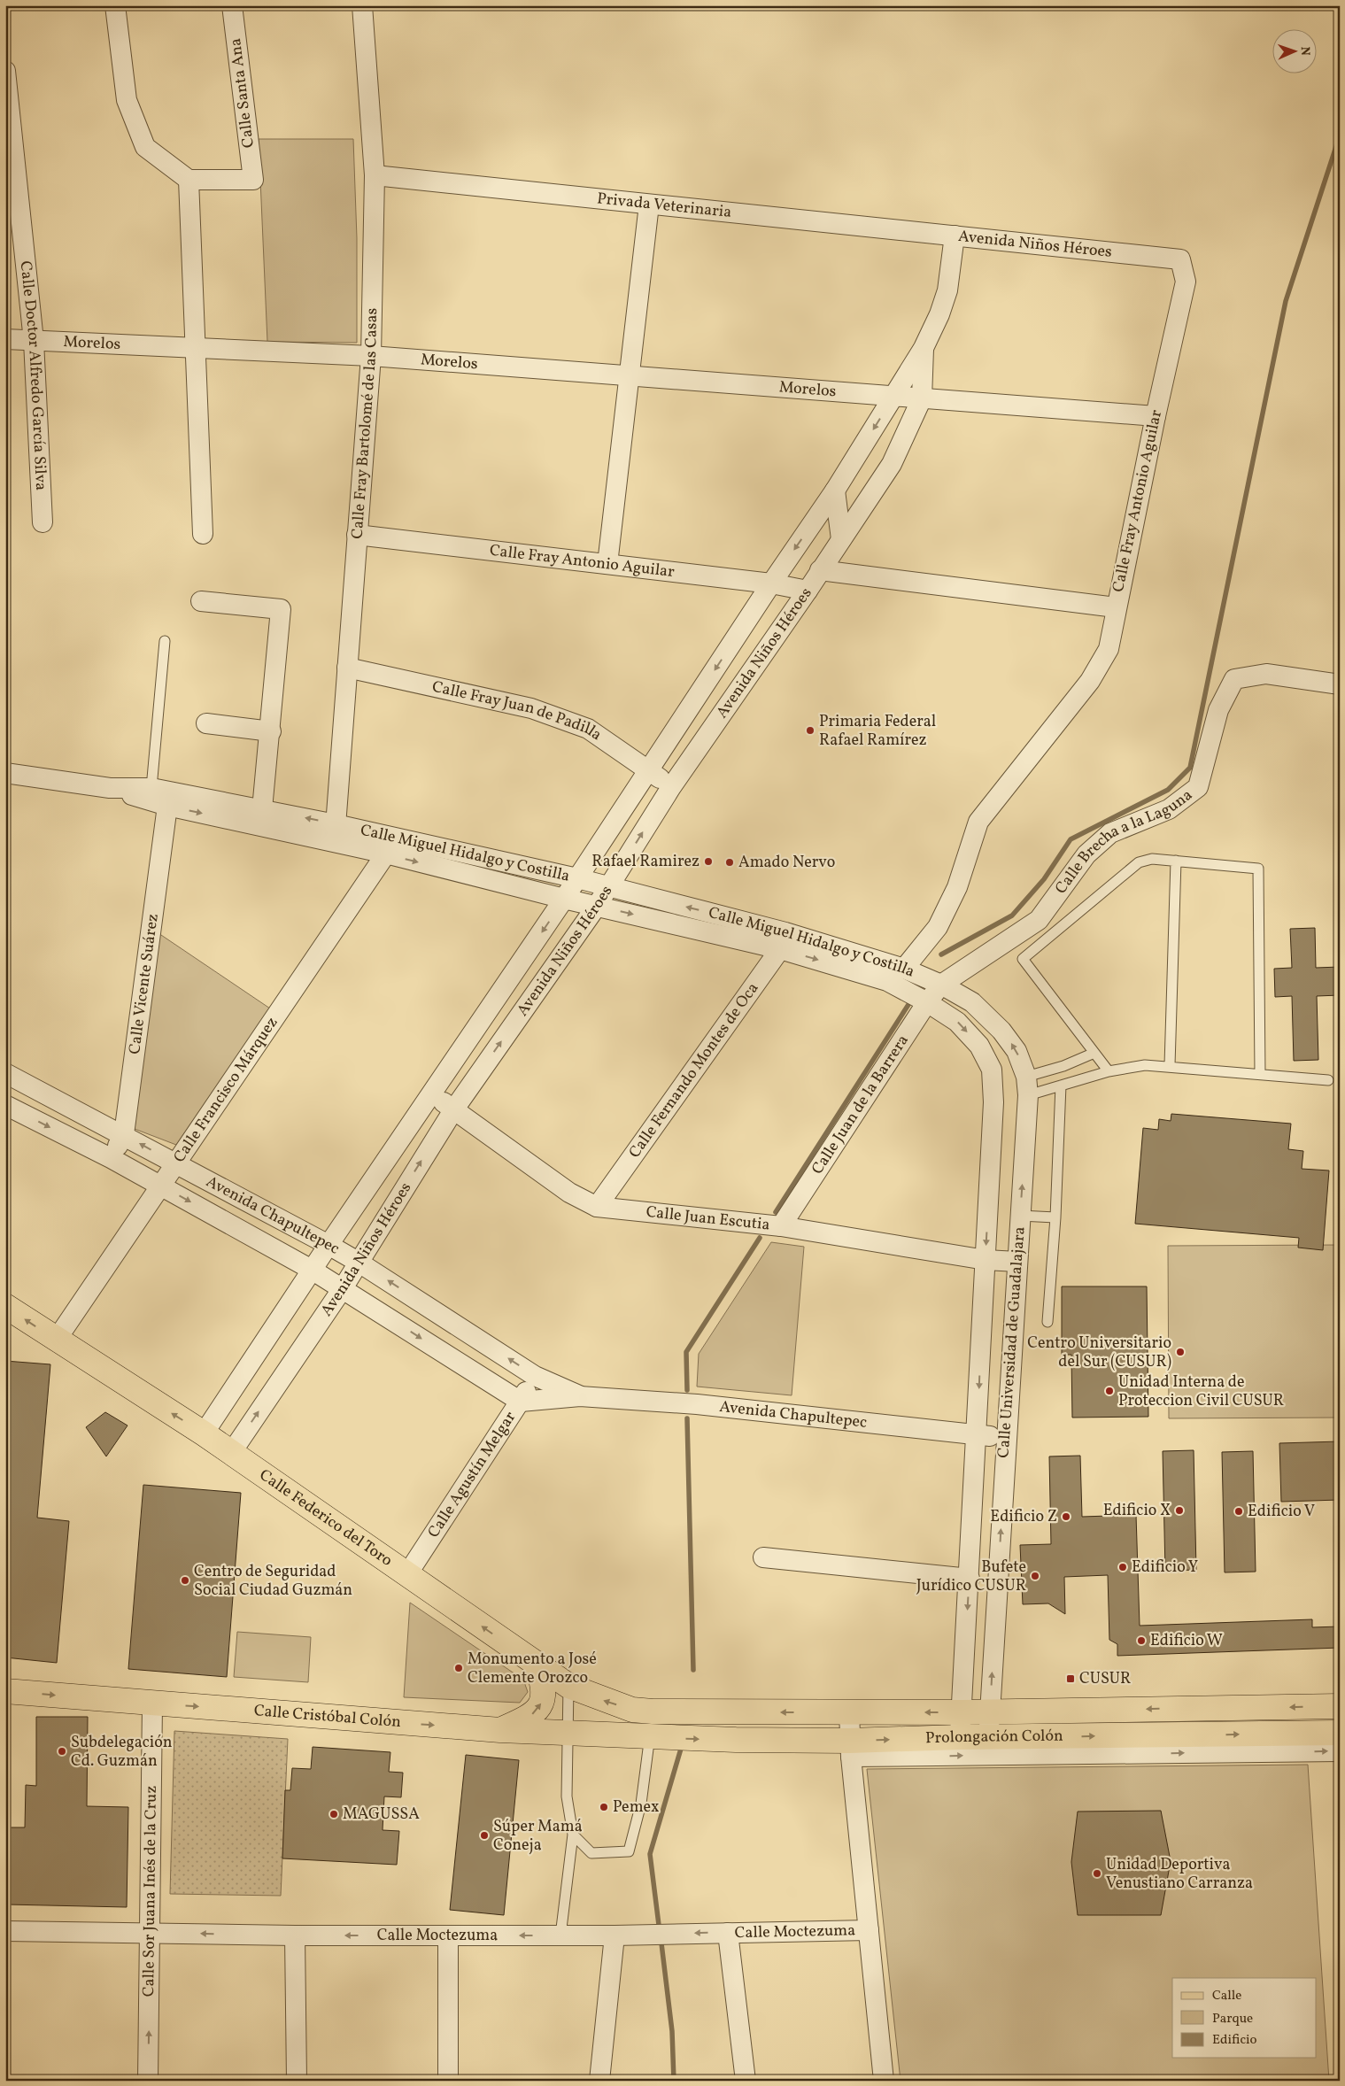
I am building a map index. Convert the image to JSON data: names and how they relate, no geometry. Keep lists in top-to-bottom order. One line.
{"streets":{"main road":["Calle Federico del Toro","Calle Cristóbal Colón","Prolongación Colón"],"street":["Calle Santa Ana","Privada Veterinaria","Avenida Niños Héroes","Morelos","Calle Doctor Alfredo García Silva","Calle Fray Bartolomé de las Casas","Calle Fray Antonio Aguilar","Calle Fray Juan de Padilla","Calle Brecha a la Laguna","Calle Miguel Hidalgo y Costilla","Calle Vicente Suárez","Calle Fernando Montes de Oca","Calle Francisco Márquez","Calle Juan de la Barrera","Avenida Chapultepec","Calle Juan Escutia","Calle Universidad de Guadalajara","Calle Agustín Melgar","Calle Sor Juana Inés de la Cruz","Calle Moctezuma"]},"crossings":[["Privada Veterinaria","Avenida Niños Héroes"],["Privada Veterinaria","Calle Fray Bartolomé de las Casas"],["Avenida Niños Héroes","Morelos"],["Avenida Niños Héroes","Calle Fray Antonio Aguilar"],["Avenida Niños Héroes","Calle Fray Juan de Padilla"],["Avenida Niños Héroes","Calle Miguel Hidalgo y Costilla"],["Avenida Niños Héroes","Avenida Chapultepec"],["Avenida Niños Héroes","Calle Juan Escutia"],["Avenida Niños Héroes","Calle Federico del Toro"],["Morelos","Calle Doctor Alfredo García Silva"],["Morelos","Calle Fray Bartolomé de las Casas"],["Morelos","Calle Fray Antonio Aguilar"],["Calle Fray Bartolomé de las Casas","Calle Fray Antonio Aguilar"],["Calle Fray Bartolomé de las Casas","Calle Fray Juan de Padilla"],["Calle Fray Bartolomé de las Casas","Calle Miguel Hidalgo y Costilla"],["Calle Brecha a la Laguna","Calle Miguel Hidalgo y Costilla"],["Calle Brecha a la Laguna","Calle Juan de la Barrera"],["Calle Brecha a la Laguna","Calle Universidad de Guadalajara"],["Calle Miguel Hidalgo y Costilla","Calle Vicente Suárez"],["Calle Miguel Hidalgo y Costilla","Calle Fernando Montes de Oca"],["Calle Miguel Hidalgo y Costilla","Calle Francisco Márquez"],["Calle Miguel Hidalgo y Costilla","Calle Juan de la Barrera"],["Calle Miguel Hidalgo y Costilla","Calle Universidad de Guadalajara"],["Calle Vicente Suárez","Avenida Chapultepec"],["Calle Fernando Montes de Oca","Calle Juan Escutia"],["Calle Francisco Márquez","Avenida Chapultepec"],["Calle Francisco Márquez","Calle Federico del Toro"],["Calle Juan de la Barrera","Calle Juan Escutia"],["Calle Juan de la Barrera","Calle Universidad de Guadalajara"],["Avenida Chapultepec","Calle Universidad de Guadalajara"],["Avenida Chapultepec","Calle Agustín Melgar"],["Calle Juan Escutia","Calle Universidad de Guadalajara"],["Calle Universidad de Guadalajara","Prolongación Colón"],["Calle Agustín Melgar","Calle Federico del Toro"],["Calle Federico del Toro","Calle Cristóbal Colón"],["Calle Federico del Toro","Prolongación Colón"],["Calle Cristóbal Colón","Prolongación Colón"],["Calle Cristóbal Colón","Calle Sor Juana Inés de la Cruz"],["Calle Sor Juana Inés de la Cruz","Calle Moctezuma"]],"one_way":["Calle Federico del Toro","Calle Cristóbal Colón","Calle Moctezuma"],"places":{"other":["Primaria Federal Rafael Ramírez","Rafael Ramirez","Amado Nervo","Centro Universitario del Sur (CUSUR)","Unidad Interna de Proteccion Civil CUSUR","Edificio X","Edificio V","Edificio Z","Edificio Y","Bufete Jurídico CUSUR","Centro de Seguridad Social Ciudad Guzmán","Edificio W","Monumento a José Clemente Orozco","Subdelegación Cd. Guzmán","Pemex","MAGUSSA","Súper Mamá Coneja","Unidad Deportiva Venustiano Carranza"],"transit":["CUSUR"]},"legend":["Calle","Parque","Edificio"],"north":"right"}
